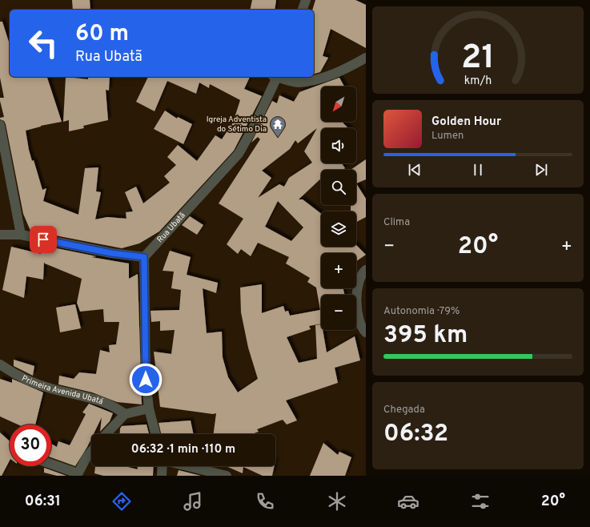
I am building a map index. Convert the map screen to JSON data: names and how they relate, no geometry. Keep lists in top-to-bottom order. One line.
{"streets":{"street":["Rua Ubatã","Primeira Avenida Ubatá"]},"places":{"temple":["Igreja Adventista do Sétimo Dia"]},"north":"bottom left","page":{"turn":["60 m","Rua Ubatã"],"map_buttons":["+","−"],"song":["Golden Hour","Lumen"],"tile":["Clima",["Autonomia · 79%","395 km"],["Chegada","06:32"]],"heat":["−","20°","+"],"limit":"30","trip":"06:32 · 1 min · 110 m","tabs":["06:31","20°"],"gauge":["21","km/h"]}}
